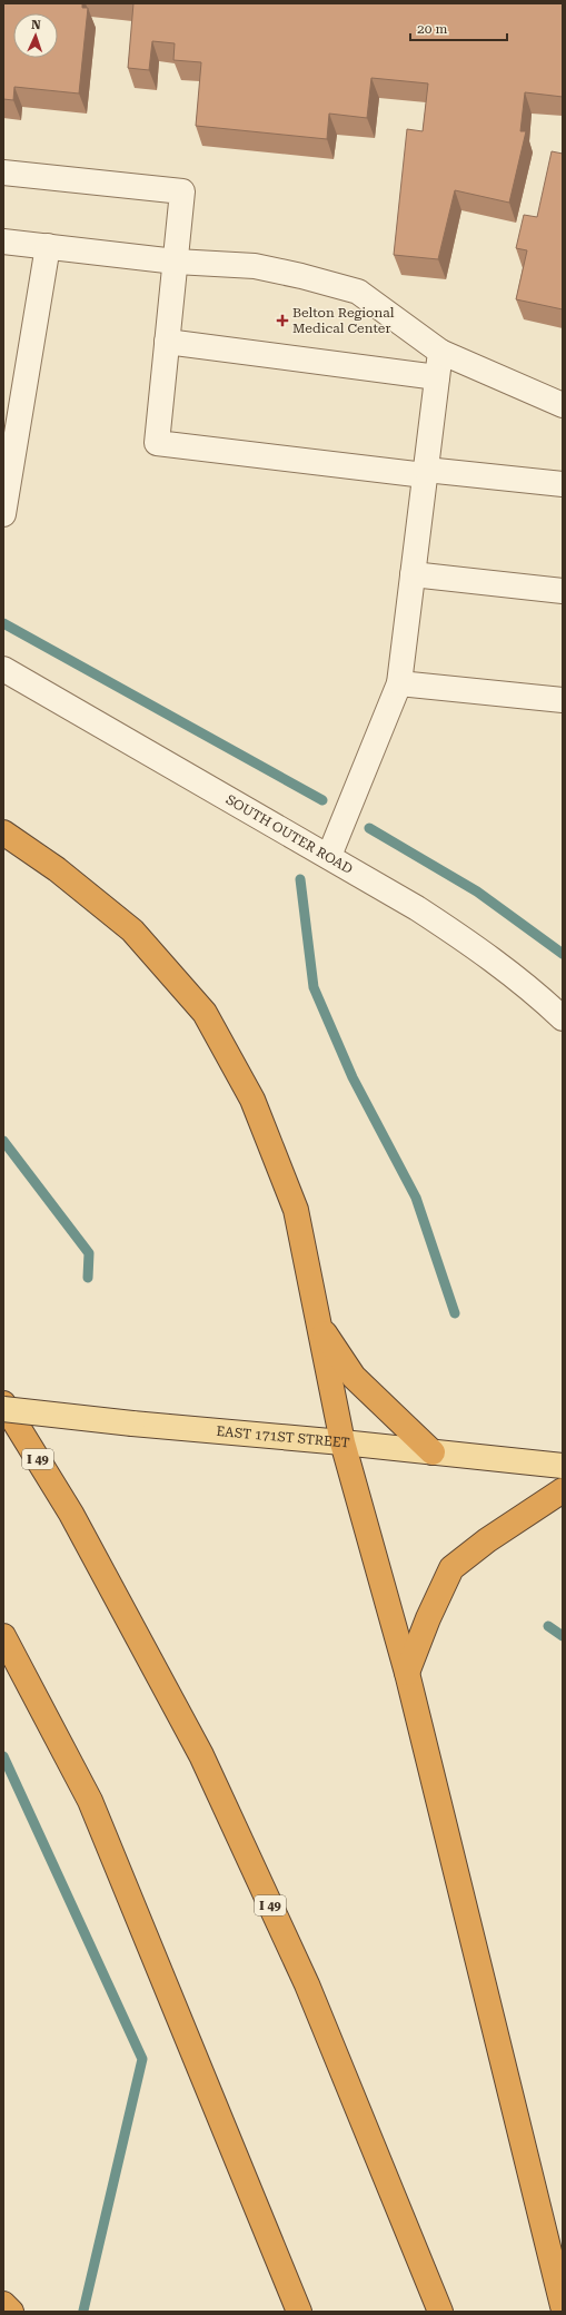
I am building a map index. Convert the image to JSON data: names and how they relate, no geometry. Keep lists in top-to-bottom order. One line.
{"streets":{"highway":["I 49"],"main road":["EAST 171ST STREET"],"street":["SOUTH OUTER ROAD"]},"places":{"health":["Belton Regional Medical Center"]},"scale_bar":"20 m","north":"top"}
